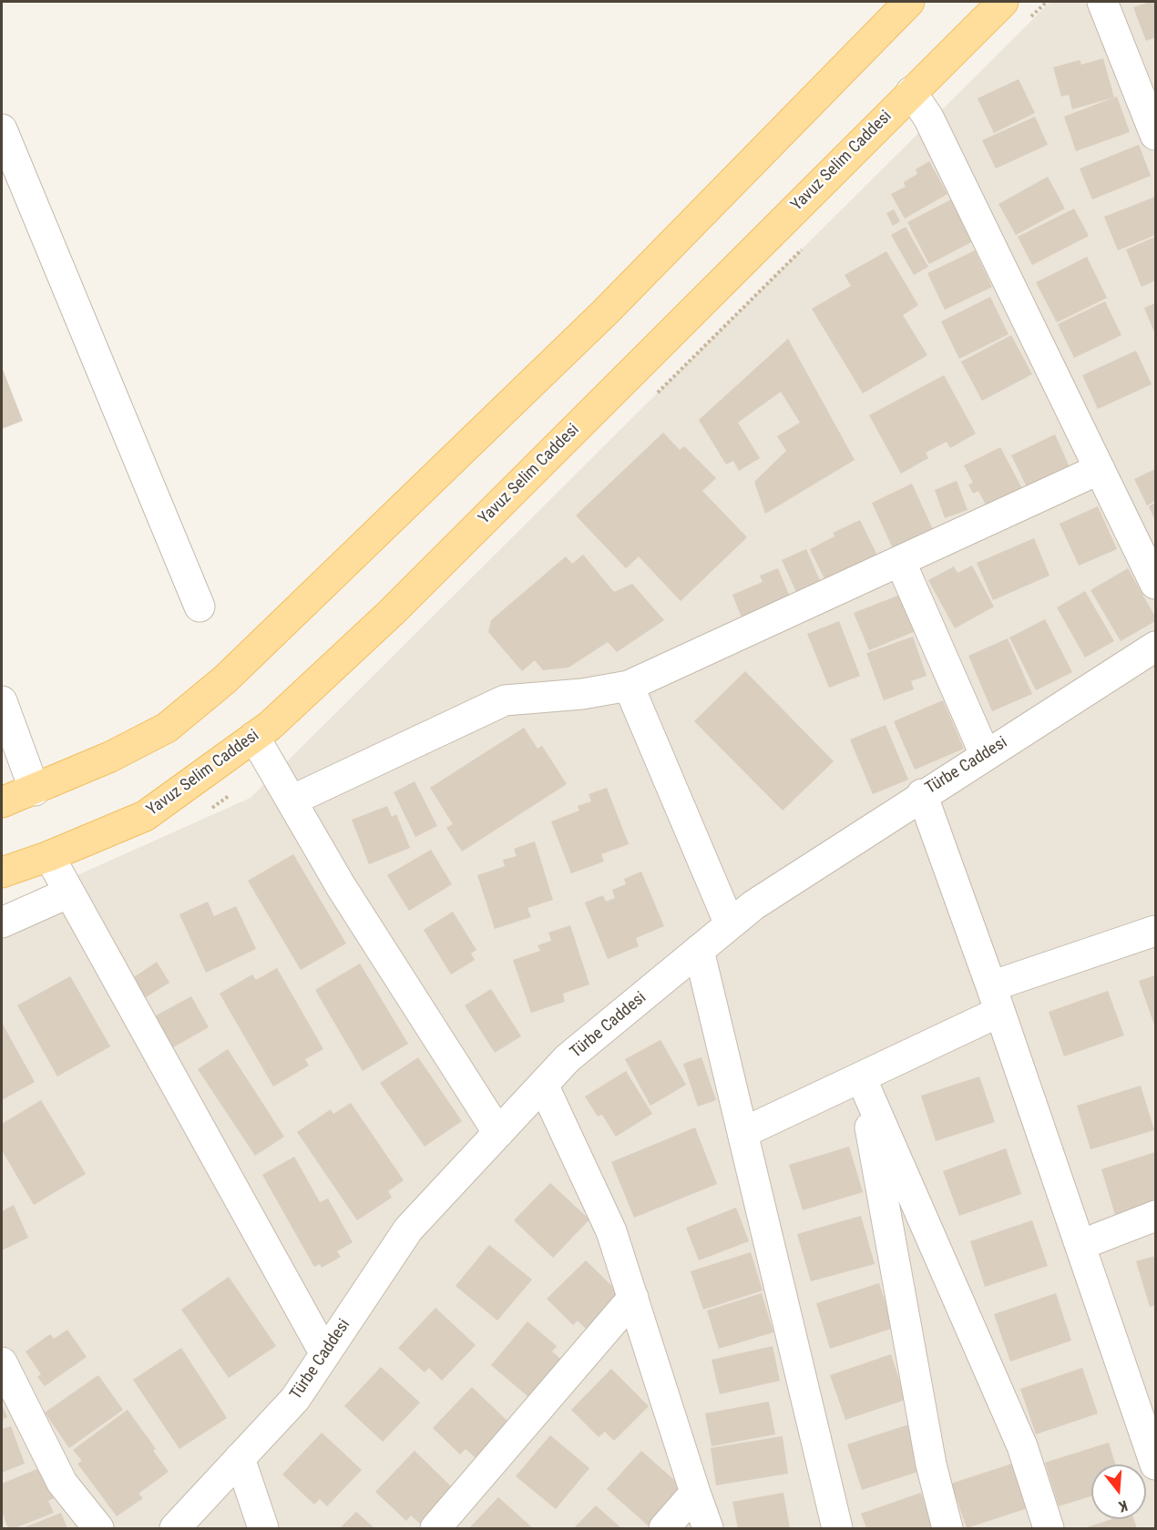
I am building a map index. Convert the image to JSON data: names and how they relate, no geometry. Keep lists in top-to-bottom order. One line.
{"streets":{"main road":["Yavuz Selim Caddesi"],"street":["Türbe Caddesi"]},"north":"bottom"}
